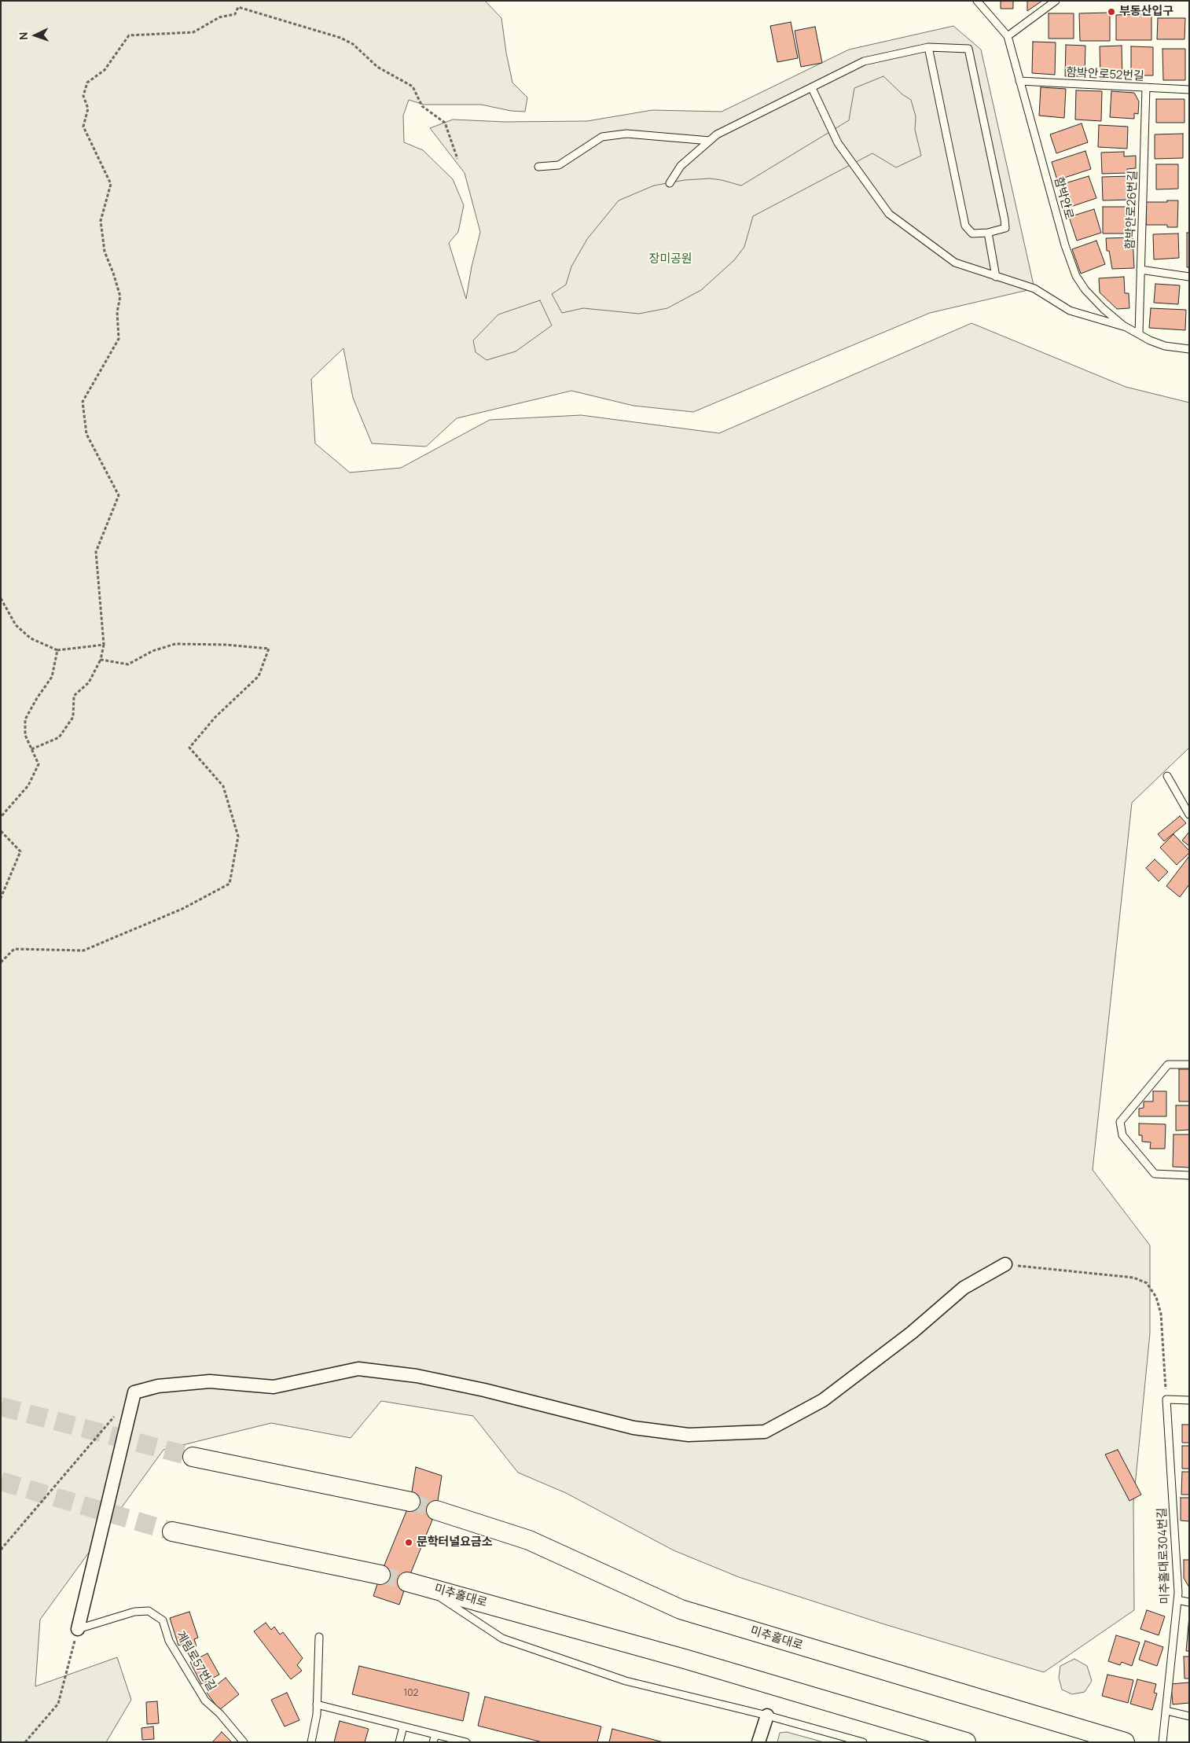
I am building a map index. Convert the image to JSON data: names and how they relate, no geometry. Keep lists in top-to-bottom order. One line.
{"streets":{"main road":["미추홀대로"],"lane":["함박안로52번길","함박안로","함박안로26번길","미추홀대로304번길","계림로57번길"]},"crossings":[["함박안로52번길","함박안로"],["함박안로52번길","함박안로26번길"],["함박안로","함박안로26번길"]],"parks":["장미공원"],"places":["부동산입구","문학터널요금소"],"house_numbers":["102"],"north":"left"}
